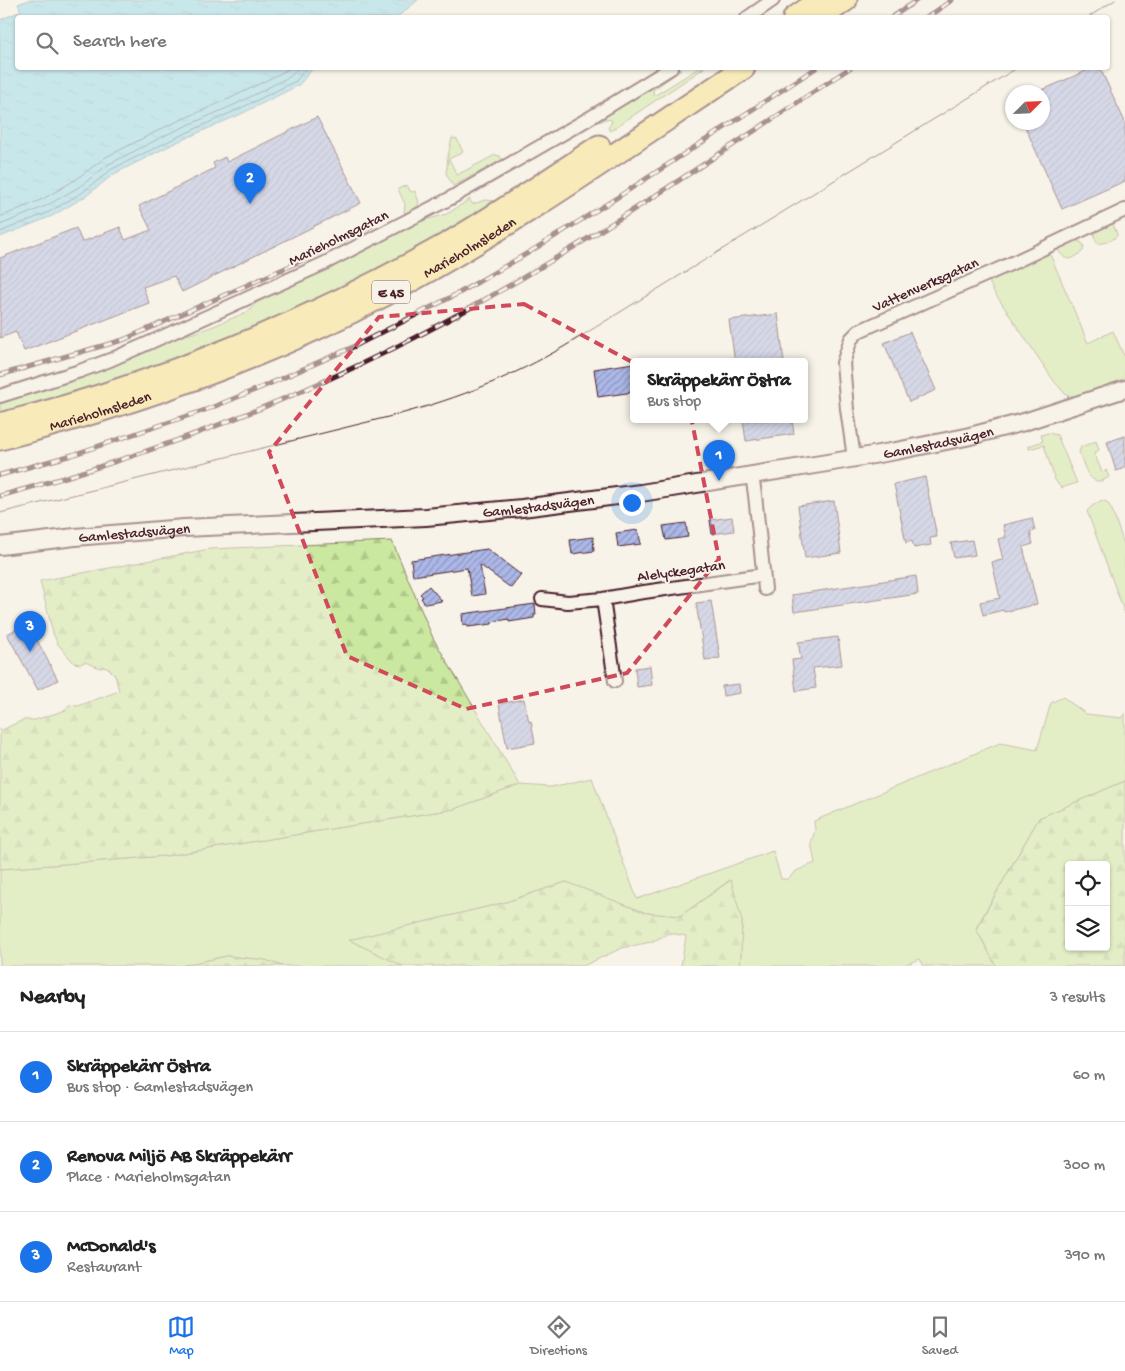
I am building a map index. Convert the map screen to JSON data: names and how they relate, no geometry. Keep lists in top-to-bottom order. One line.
{"streets":{"highway":["Marieholmsleden","E 45"],"street":["Marieholmsgatan","Vattenverksgatan","Gamlestadsvägen","Alelyckegatan"]},"crossings":[["Vattenverksgatan","Gamlestadsvägen"]],"north":"top right","page":{"search":"Search here","pins":["2","1","3"],"popup":["Skräppekärr Östra","Bus stop"],"heading":["Nearby","3 results"],"list":[{"mark":"1","name":"Skräppekärr Östra","note":"Bus stop · Gamlestadsvägen","value":"60 m"},{"mark":"2","name":"Renova Miljö AB Skräppekärr","note":"Place · Marieholmsgatan","value":"300 m"},{"mark":"3","name":"McDonald's","note":"Restaurant","value":"390 m"}],"nav":["Map","Directions","Saved"]}}
